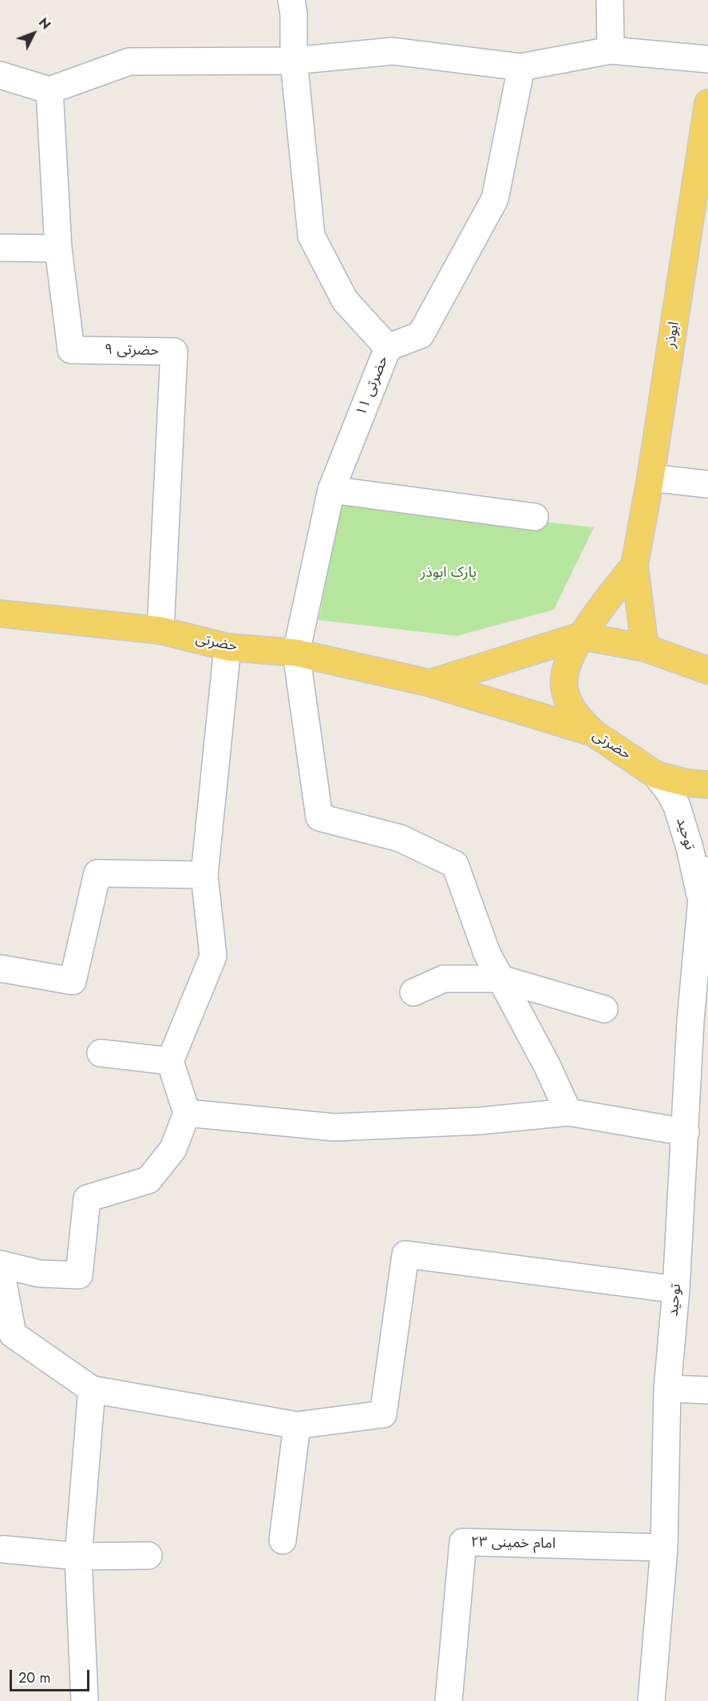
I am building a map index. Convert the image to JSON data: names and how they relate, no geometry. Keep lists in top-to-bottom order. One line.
{"streets":{"main road":["ابوذر","حضرتی"],"street":["حضرتی ۹","حضرتی ۱۱","توحید","امام خمینی ۲۳"]},"crossings":[["حضرتی ۹","حضرتی"],["حضرتی ۱۱","حضرتی"],["حضرتی","توحید"],["توحید","امام خمینی ۲۳"]],"parks":["پارک ابوذر"],"scale_bar":"20 m","north":"top right"}
